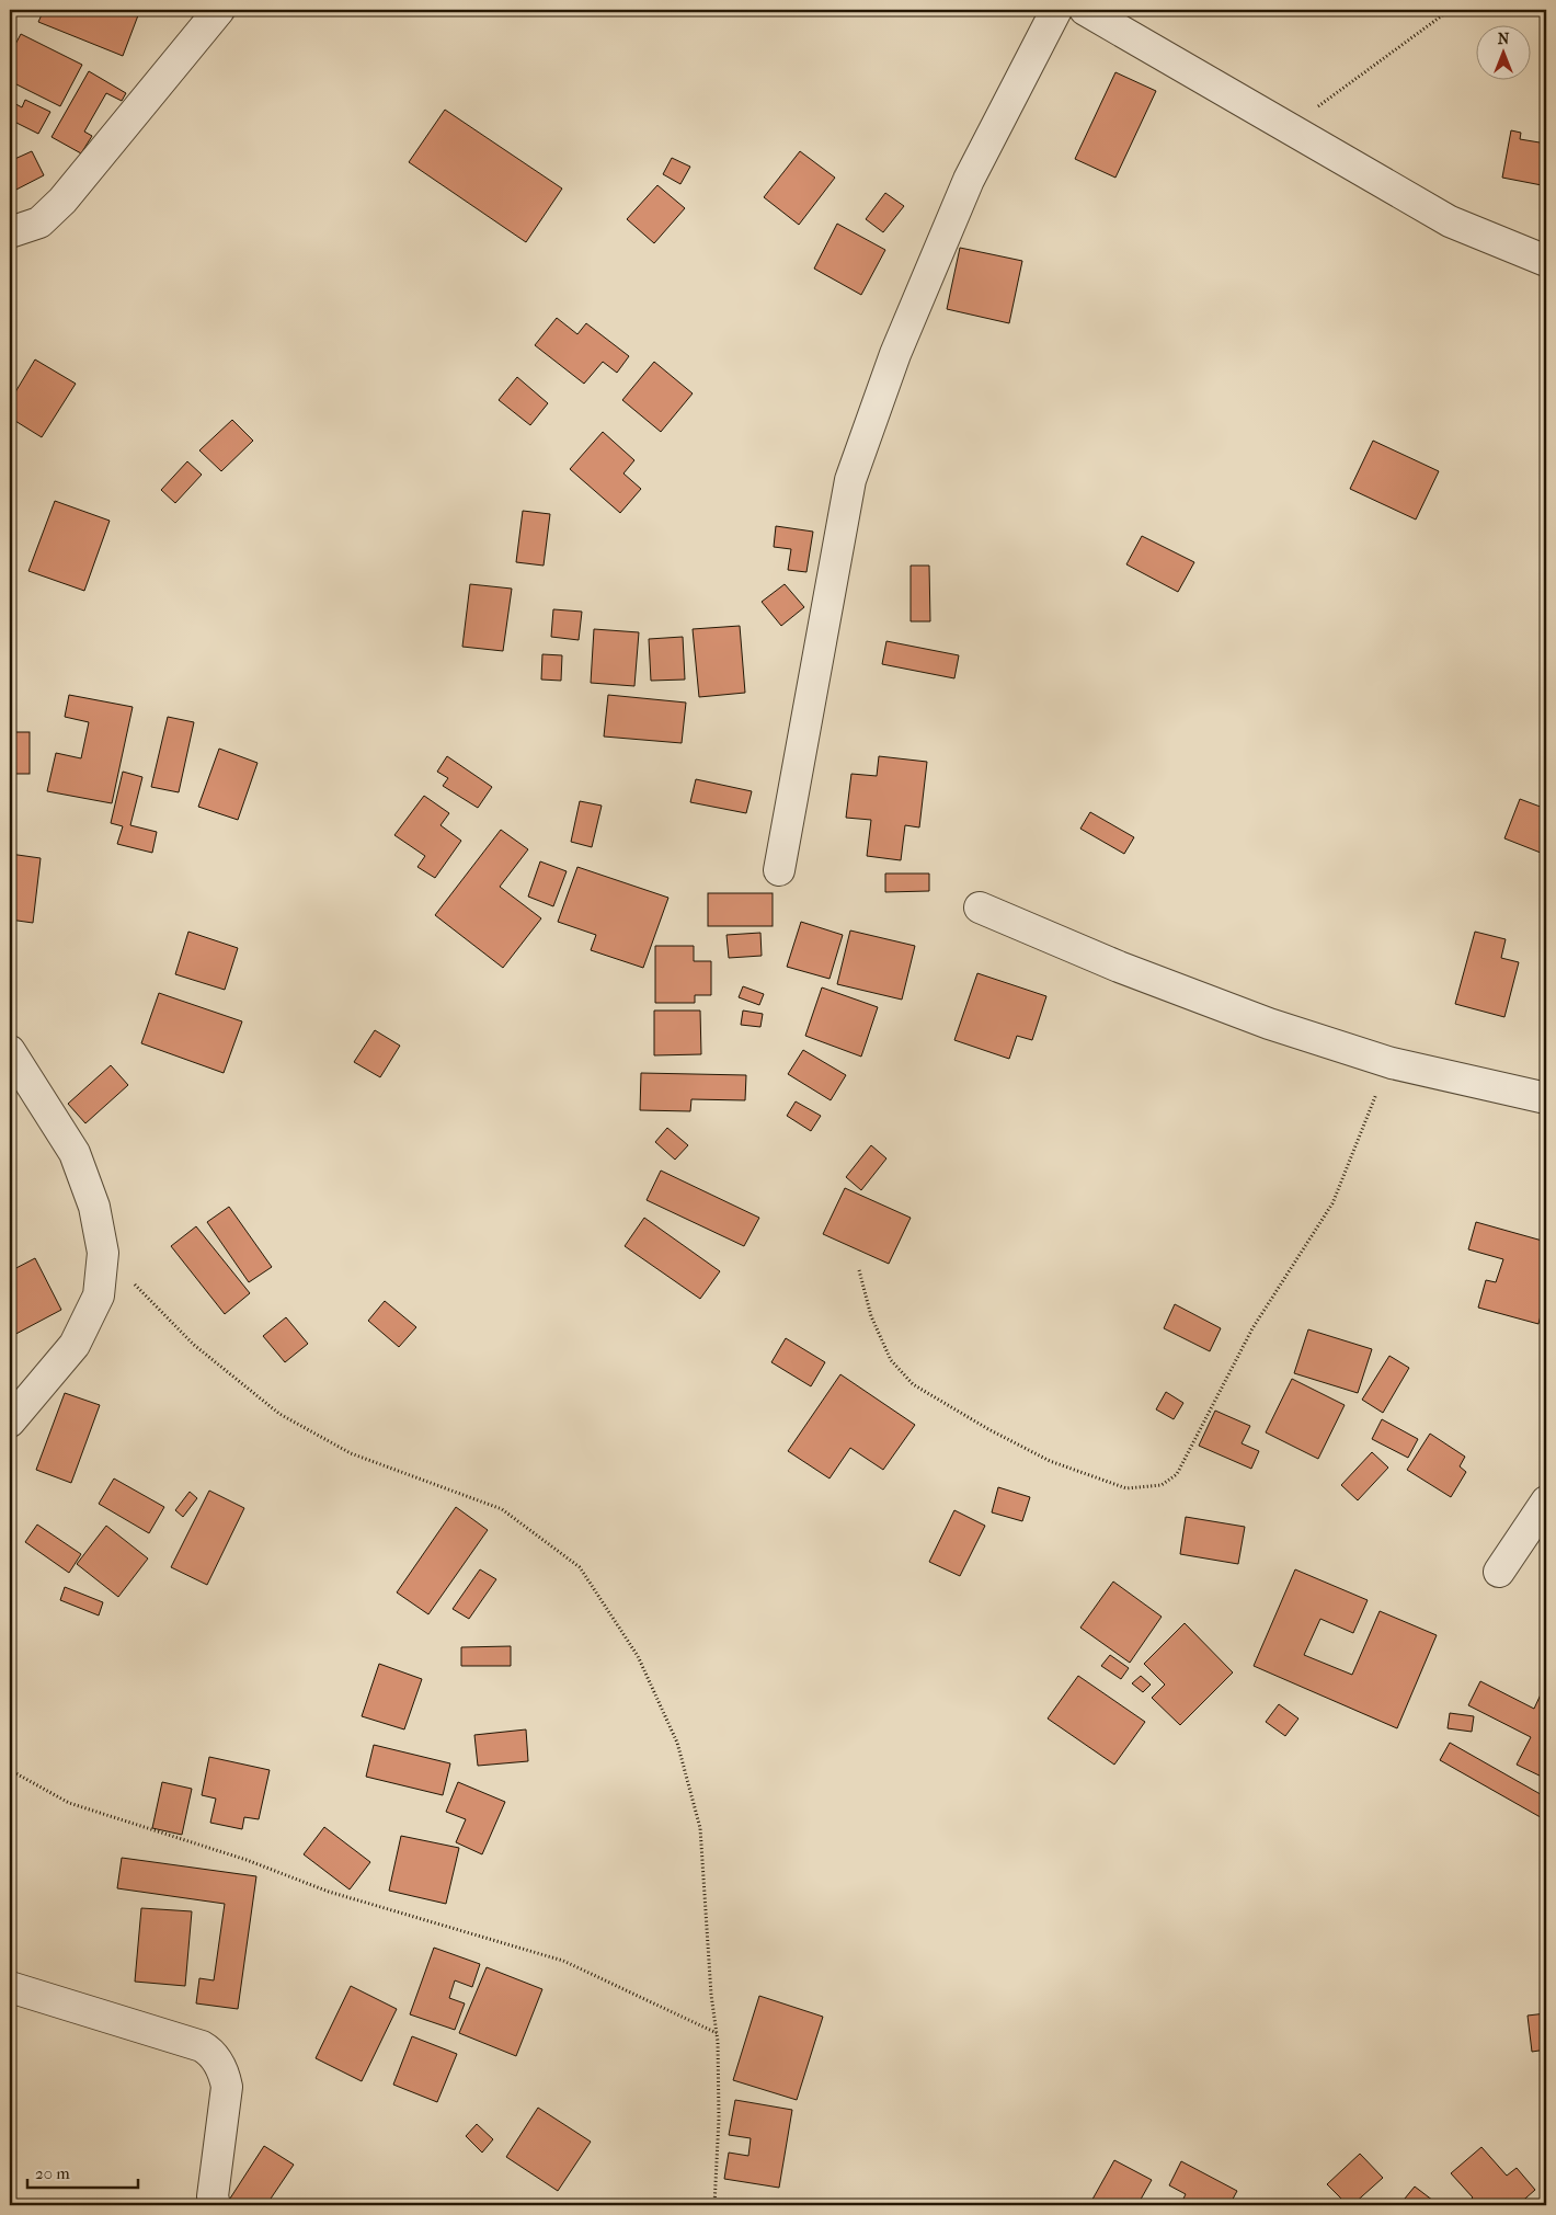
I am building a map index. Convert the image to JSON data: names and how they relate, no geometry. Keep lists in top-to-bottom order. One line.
{"scale_bar":"20 m","north":"top"}
